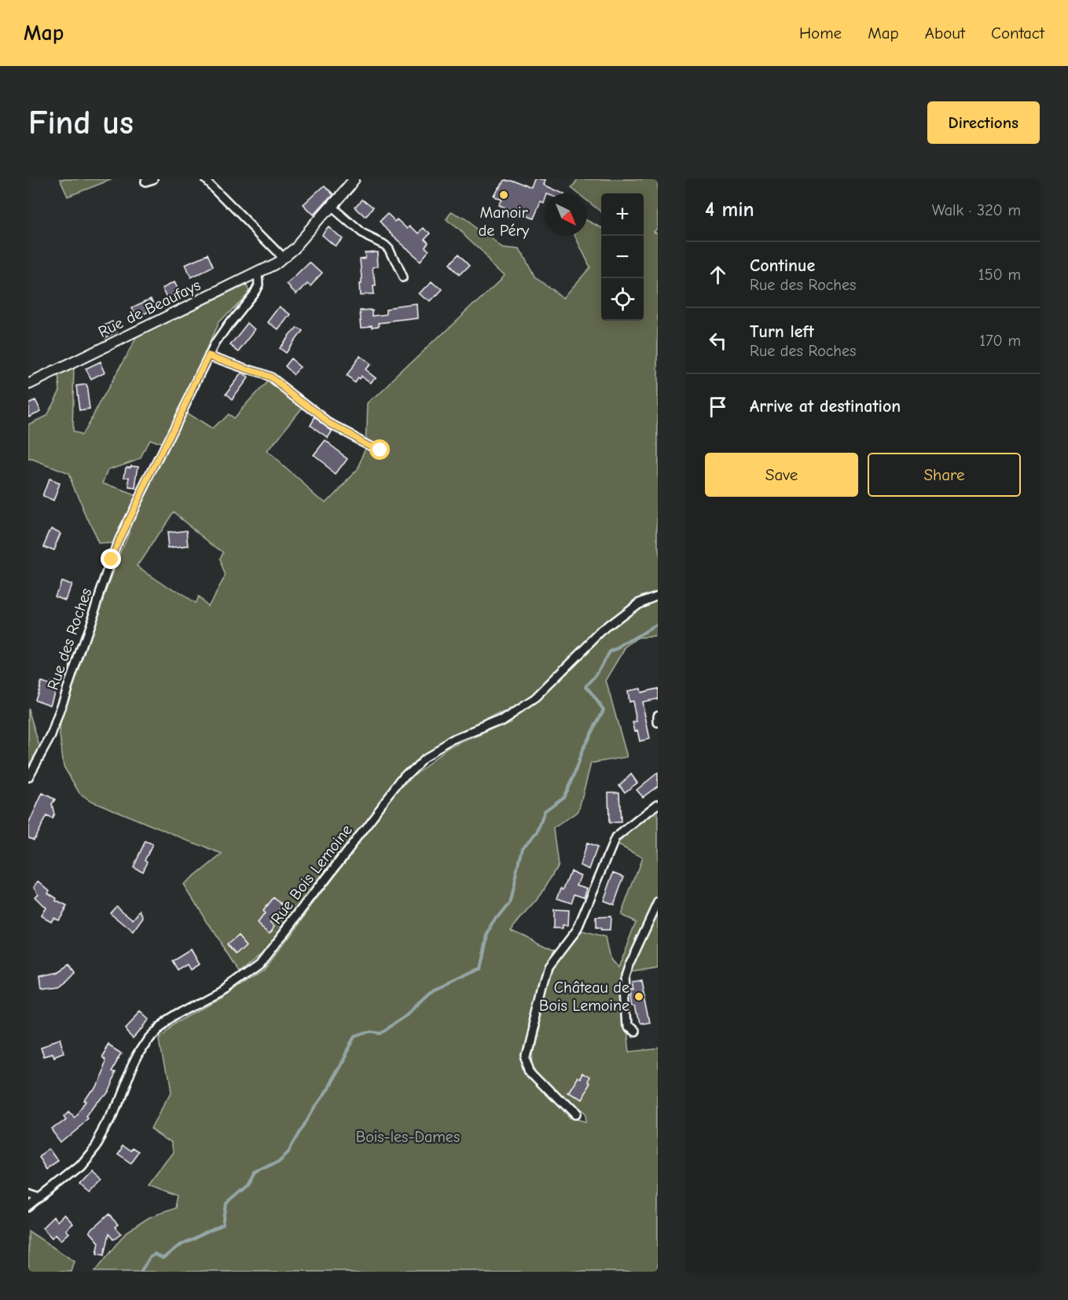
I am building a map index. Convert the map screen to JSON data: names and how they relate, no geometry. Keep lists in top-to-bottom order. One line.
{"streets":{"street":["Rue de Beaufays","Rue des Roches","Rue Bois Lemoine"]},"crossings":[["Rue de Beaufays","Rue des Roches"]],"parks":["Bois-les-Dames"],"places":["Manoir de Péry","Château de Bois Lemoine"],"north":"bottom right","page":{"header":"Map","nav":["Home","Map","About","Contact"],"buttons":["Directions",["Save","Share"]],"title":"Find us","heading":["4 min","Walk · 320 m"],"map_buttons":["+","−"],"list":[["Continue","Rue des Roches","150 m"],["Turn left","Rue des Roches","170 m"],"Arrive at destination"]}}
